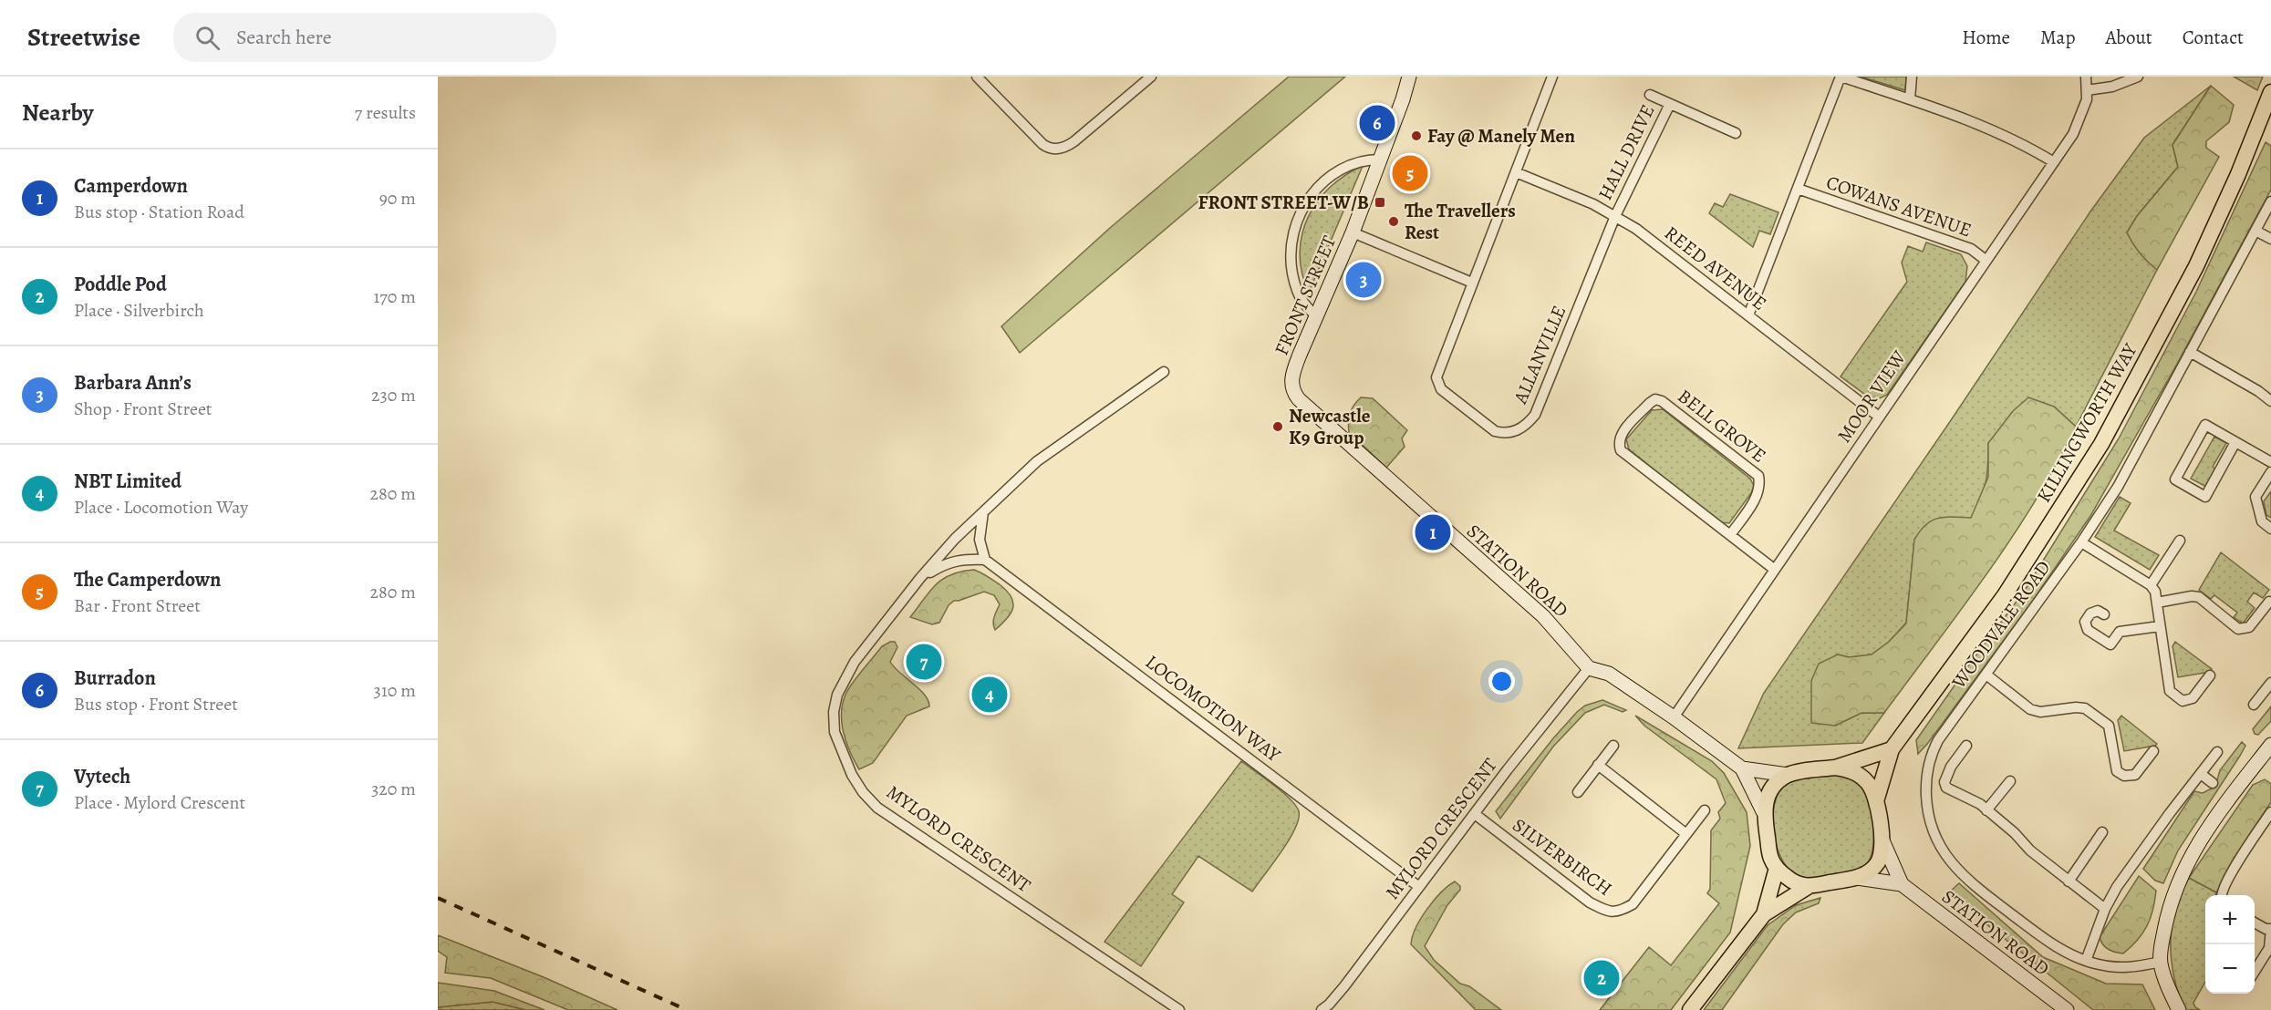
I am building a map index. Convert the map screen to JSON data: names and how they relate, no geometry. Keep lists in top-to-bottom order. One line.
{"streets":{"main road":["FRONT STREET","KILLINGWORTH WAY","STATION ROAD"],"street":["HALL DRIVE","COWANS AVENUE","REED AVENUE","ALLANVILLE","MOOR VIEW","BELL GROVE","WOODVALE ROAD","LOCOMOTION WAY","MYLORD CRESCENT","SILVERBIRCH"]},"crossings":[["HALL DRIVE","REED AVENUE"],["HALL DRIVE","ALLANVILLE"],["COWANS AVENUE","MOOR VIEW"],["REED AVENUE","ALLANVILLE"],["REED AVENUE","MOOR VIEW"],["FRONT STREET","STATION ROAD"],["MOOR VIEW","STATION ROAD"],["KILLINGWORTH WAY","STATION ROAD"],["STATION ROAD","MYLORD CRESCENT"],["LOCOMOTION WAY","MYLORD CRESCENT"],["MYLORD CRESCENT","SILVERBIRCH"]],"places":{"other":["Fay @ Manely Men","The Travellers Rest","Newcastle K9 Group"],"transit":["FRONT STREET-W/B"]},"page":{"header":"Streetwise","search":"Search here","nav":["Home","Map","About","Contact"],"heading":["Nearby","7 results"],"pins":["6","5","3","1","7","4","2"],"list":[{"mark":"1","name":"Camperdown","note":"Bus stop · Station Road","value":"90 m"},{"mark":"2","name":"Poddle Pod","note":"Place · Silverbirch","value":"170 m"},{"mark":"3","name":"Barbara Ann’s","note":"Shop · Front Street","value":"230 m"},{"mark":"4","name":"NBT Limited","note":"Place · Locomotion Way","value":"280 m"},{"mark":"5","name":"The Camperdown","note":"Bar · Front Street","value":"280 m"},{"mark":"6","name":"Burradon","note":"Bus stop · Front Street","value":"310 m"},{"mark":"7","name":"Vytech","note":"Place · Mylord Crescent","value":"320 m"}],"map_buttons":["+","−"]}}
